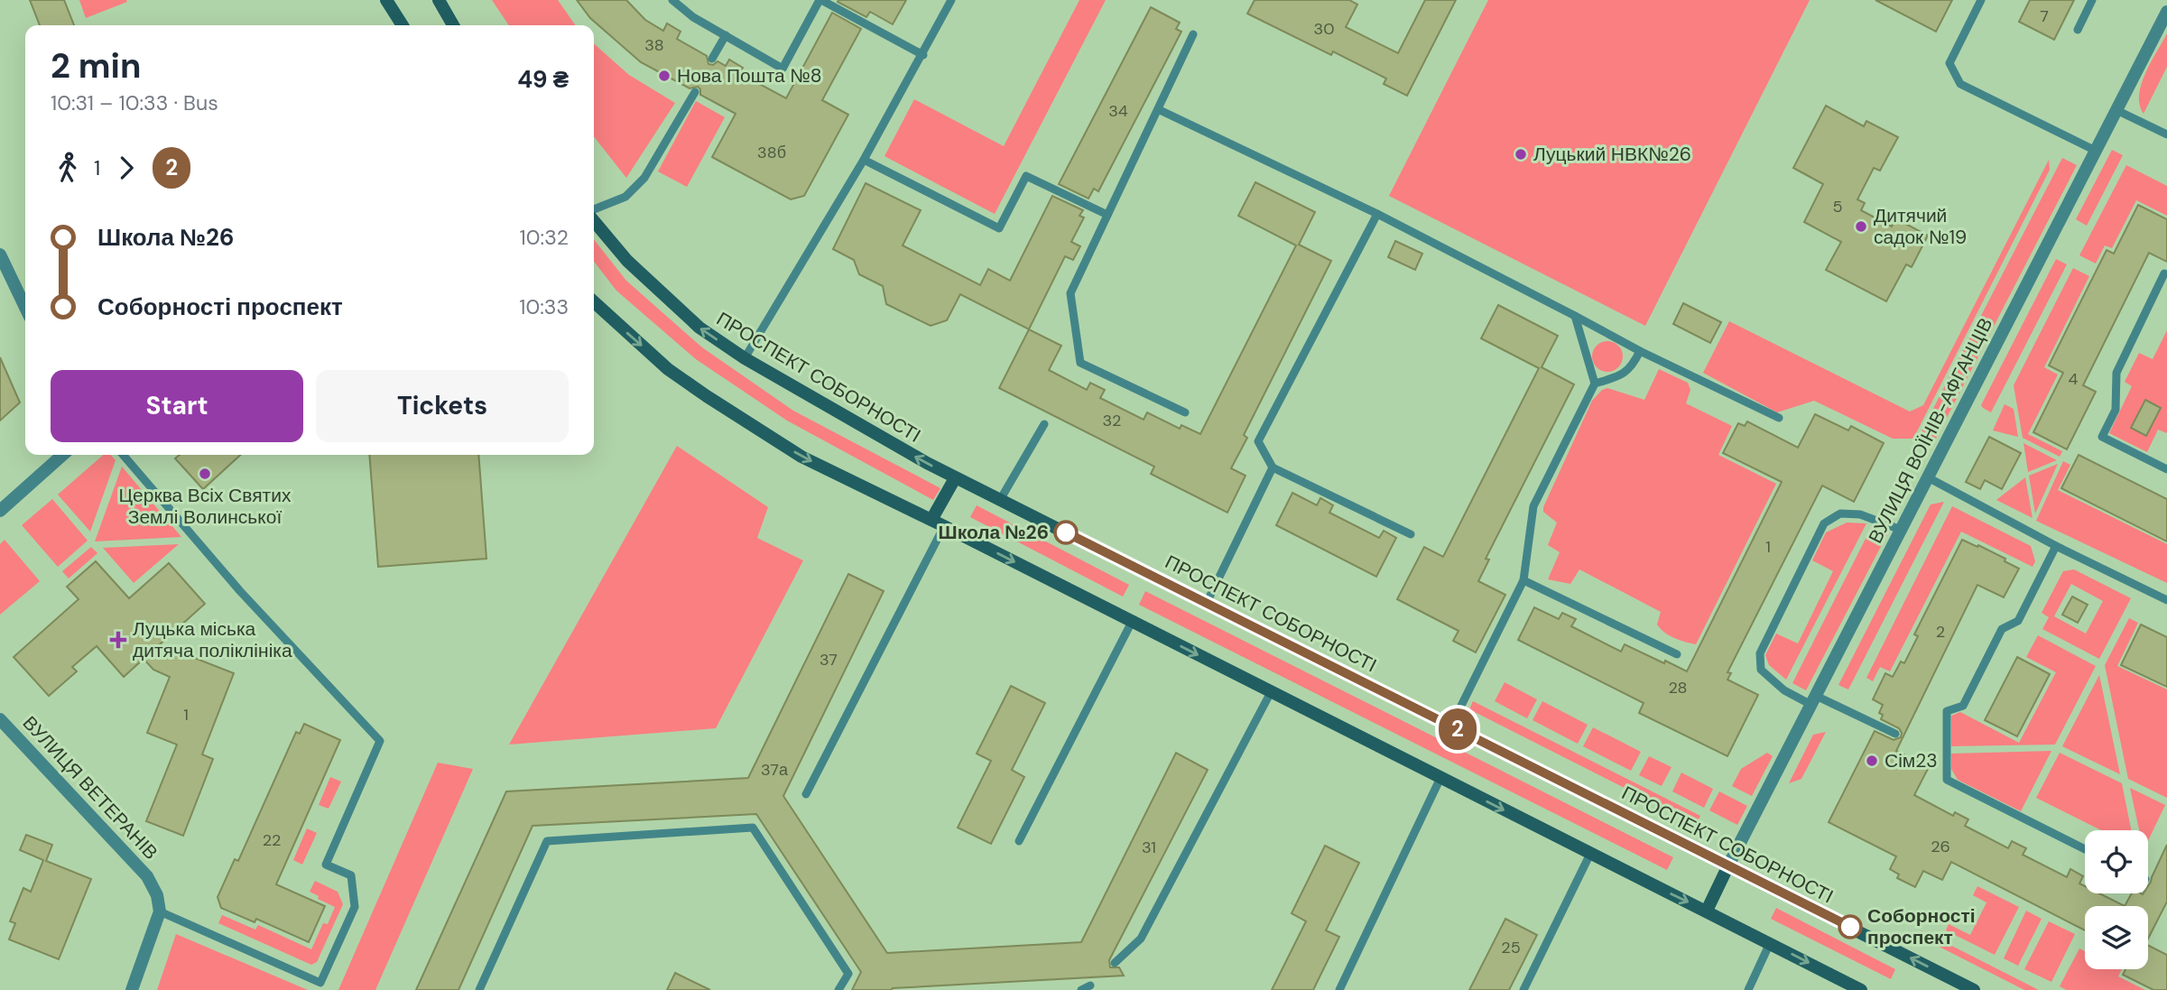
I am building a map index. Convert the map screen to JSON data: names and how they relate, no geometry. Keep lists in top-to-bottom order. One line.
{"streets":{"main road":["ПРОСПЕКТ СОБОРНОСТІ"],"street":["ВУЛИЦЯ ВОЇНІВ-АФГАНЦІВ","ВУЛИЦЯ ВЕТЕРАНІВ"]},"crossings":[["ПРОСПЕКТ СОБОРНОСТІ","ВУЛИЦЯ ВОЇНІВ-АФГАНЦІВ"]],"places":{"other":["Нова Пошта №8","Луцький НВК№26","Дитячий садок №19","Церква Всіх Святих Землі Волинської","Школа №26","Сім23","Соборності проспект"],"health":["Луцька міська дитяча поліклініка"]},"lines":["bus line 2"],"house_numbers":["7","30","38","34","38б","5","4","32","1","2","37","28","1","37а","22","26","31","25"],"page":{"on_map":"2","heading":["2 min","10:31 – 10:33 · Bus","49 ₴"],"legs":["1","2"],"list":[{"name":"Школа №26","value":"10:32"},{"name":"Соборності проспект","value":"10:33"}],"buttons":["Start","Tickets"]}}
